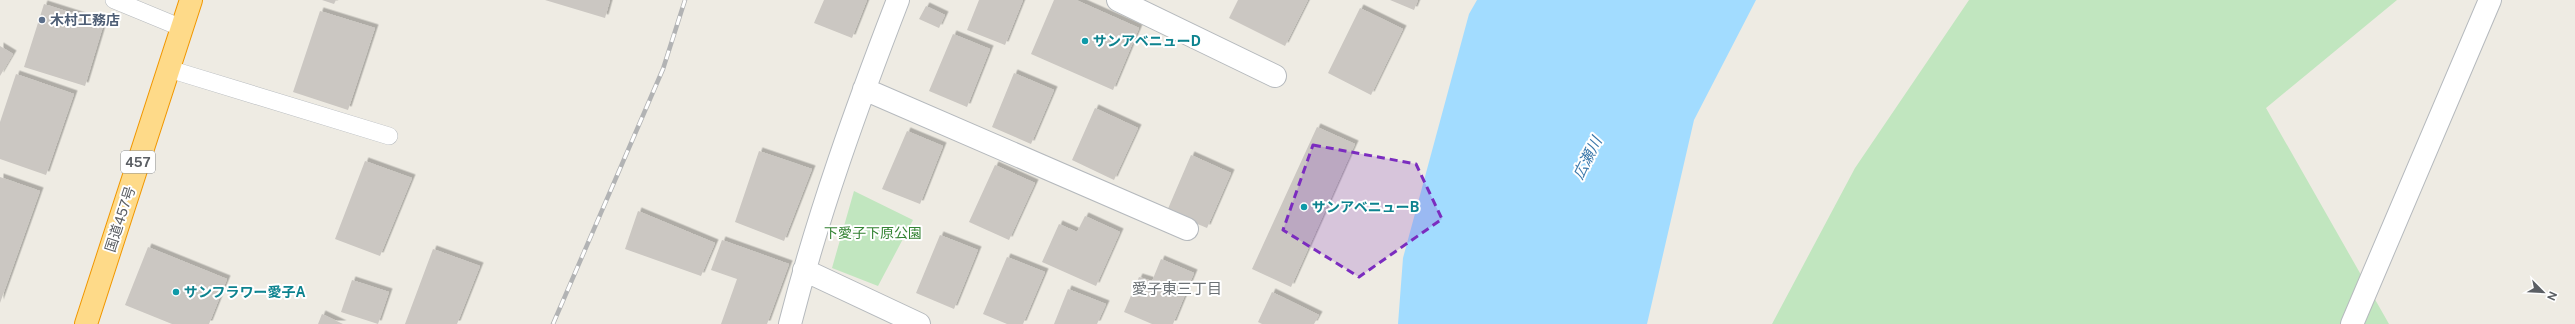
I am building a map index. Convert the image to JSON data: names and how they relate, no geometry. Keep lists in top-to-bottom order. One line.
{"streets":{"highway":["457","国道457号"]},"districts":["愛子東三丁目"],"water":["広瀬川"],"parks":["下愛子下原公園"],"places":["木村工務店","サンアベニューD","サンアベニューB","サンフラワー愛子A"],"north":"bottom right"}
